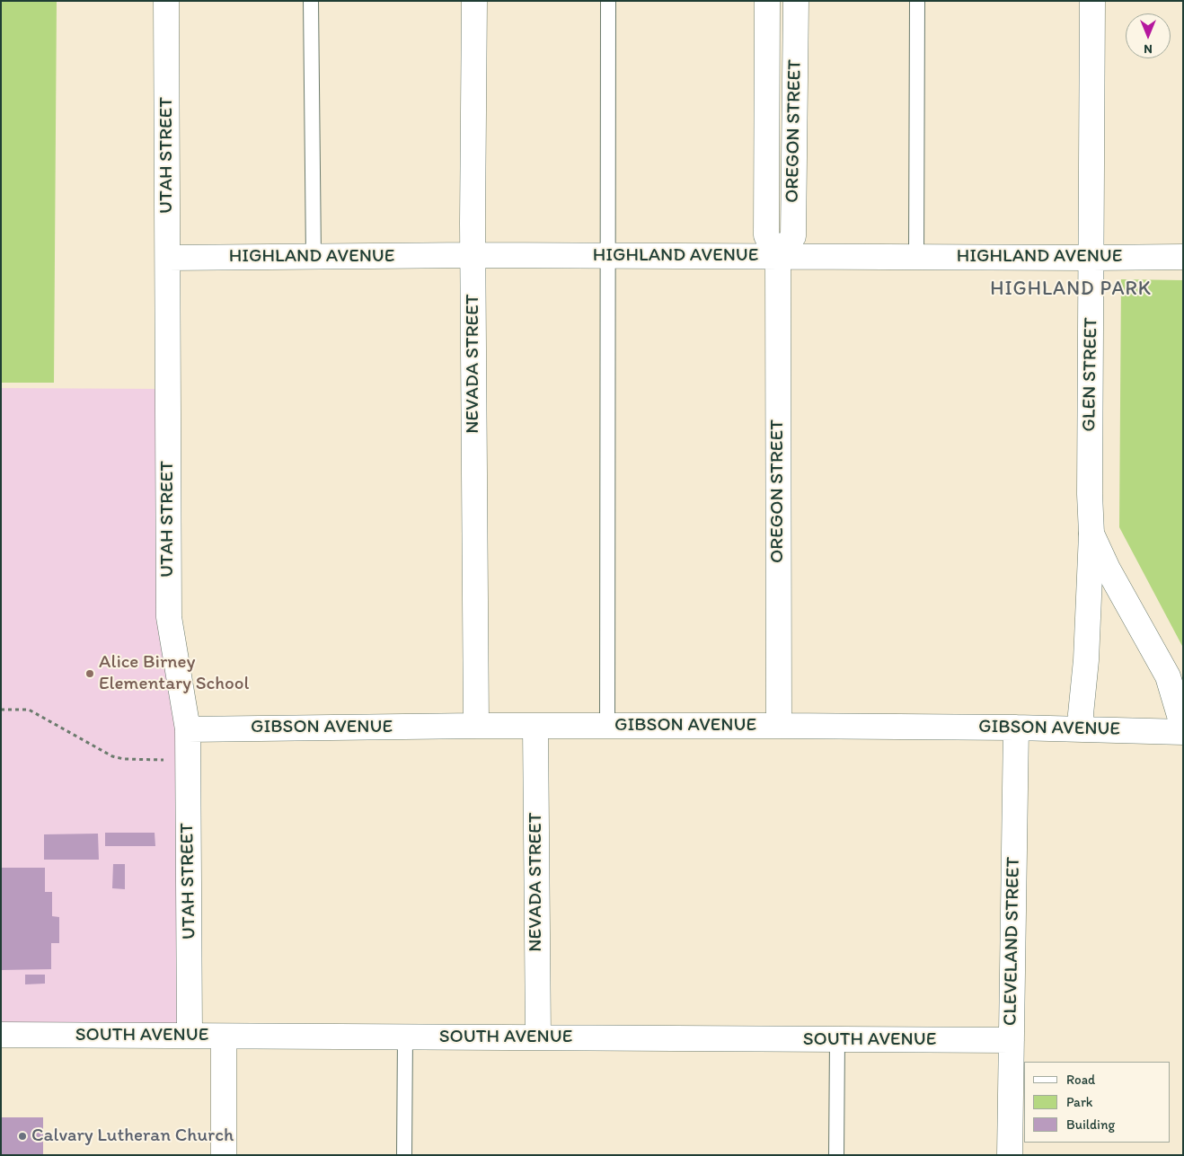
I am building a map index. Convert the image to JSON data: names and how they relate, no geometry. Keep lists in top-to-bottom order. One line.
{"streets":{"street":["OREGON STREET","UTAH STREET","HIGHLAND AVENUE","NEVADA STREET","GLEN STREET","GIBSON AVENUE","CLEVELAND STREET","SOUTH AVENUE"]},"crossings":[["OREGON STREET","HIGHLAND AVENUE"],["OREGON STREET","GIBSON AVENUE"],["UTAH STREET","HIGHLAND AVENUE"],["UTAH STREET","GIBSON AVENUE"],["UTAH STREET","SOUTH AVENUE"],["HIGHLAND AVENUE","NEVADA STREET"],["HIGHLAND AVENUE","GLEN STREET"],["NEVADA STREET","GIBSON AVENUE"],["NEVADA STREET","SOUTH AVENUE"],["GIBSON AVENUE","CLEVELAND STREET"],["CLEVELAND STREET","SOUTH AVENUE"]],"districts":["HIGHLAND PARK"],"places":["Alice Birney Elementary School","Calvary Lutheran Church"],"legend":["Road","Park","Building"],"north":"bottom"}
